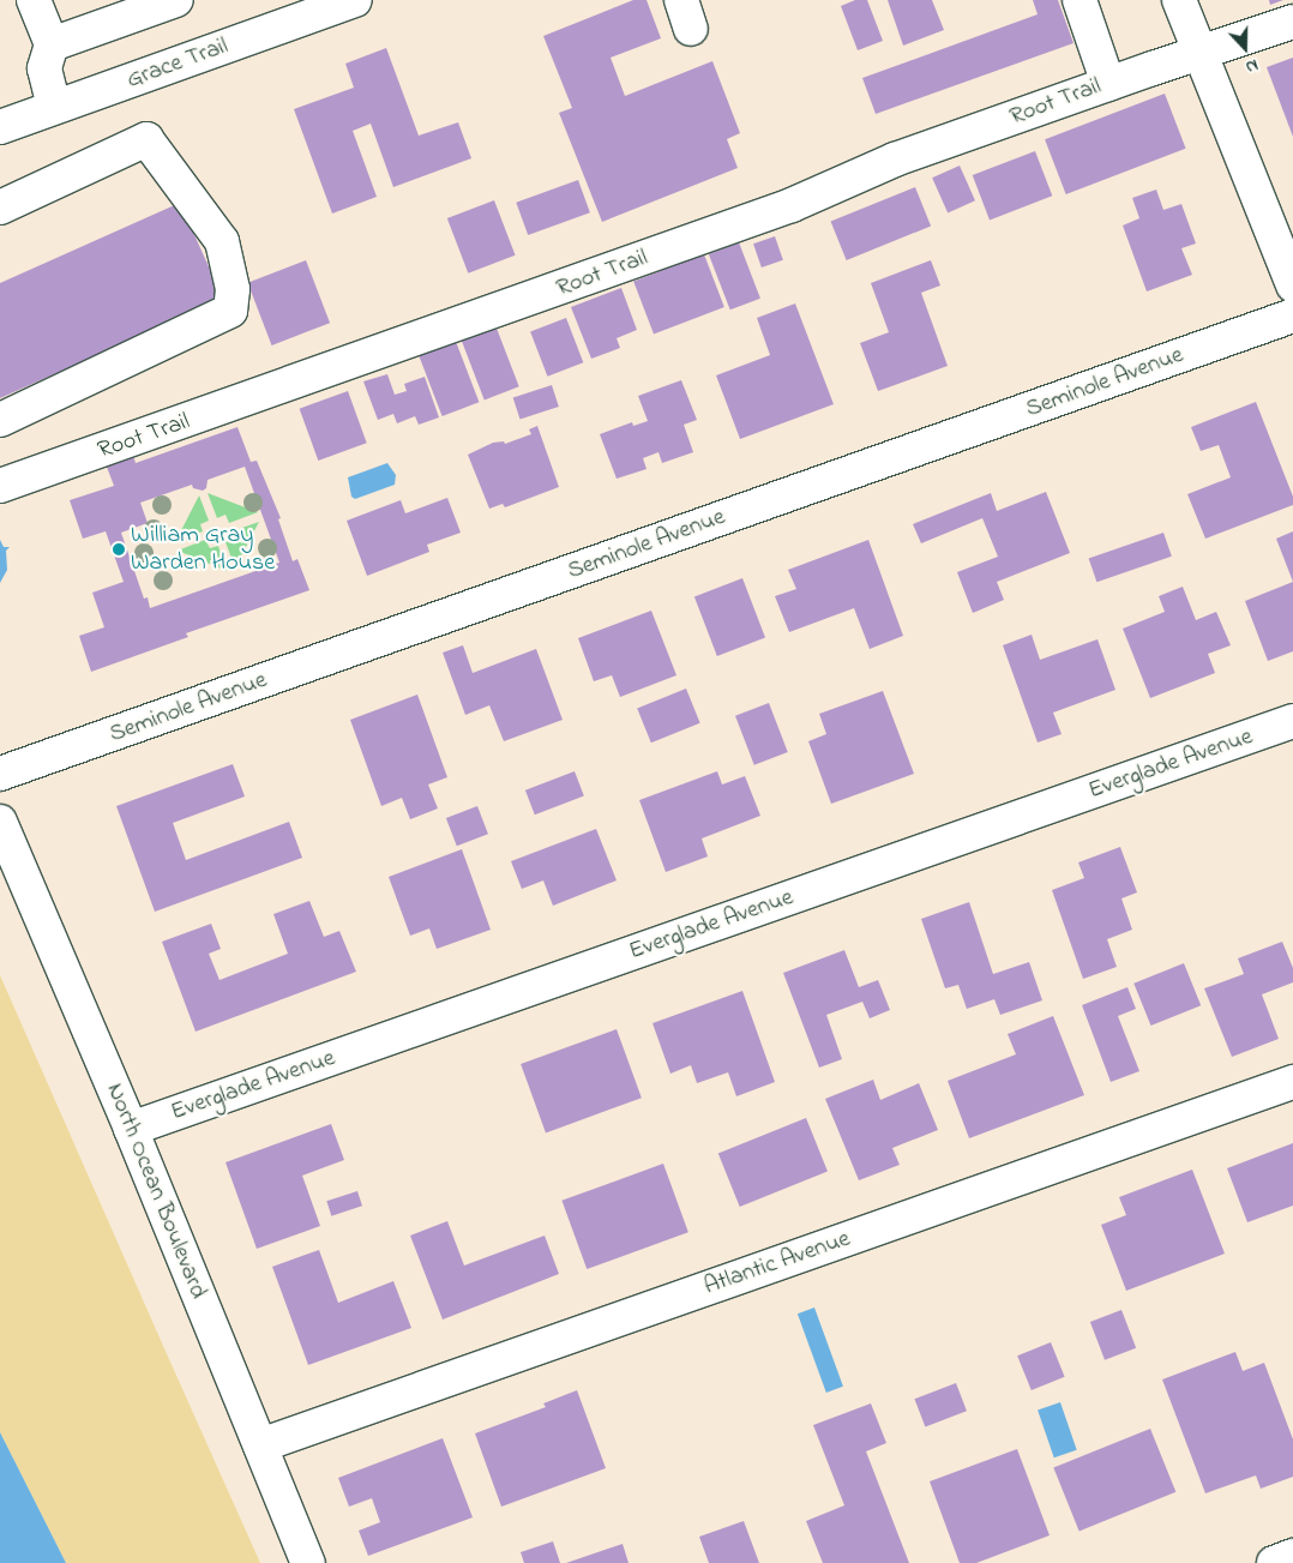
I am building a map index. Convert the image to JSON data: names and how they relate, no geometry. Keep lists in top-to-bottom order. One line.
{"streets":{"street":["Grace Trail","Root Trail","Seminole Avenue","Everglade Avenue","North Ocean Boulevard","Atlantic Avenue"]},"crossings":[["Everglade Avenue","North Ocean Boulevard"],["North Ocean Boulevard","Atlantic Avenue"]],"places":["William Gray Warden House"],"north":"bottom"}
